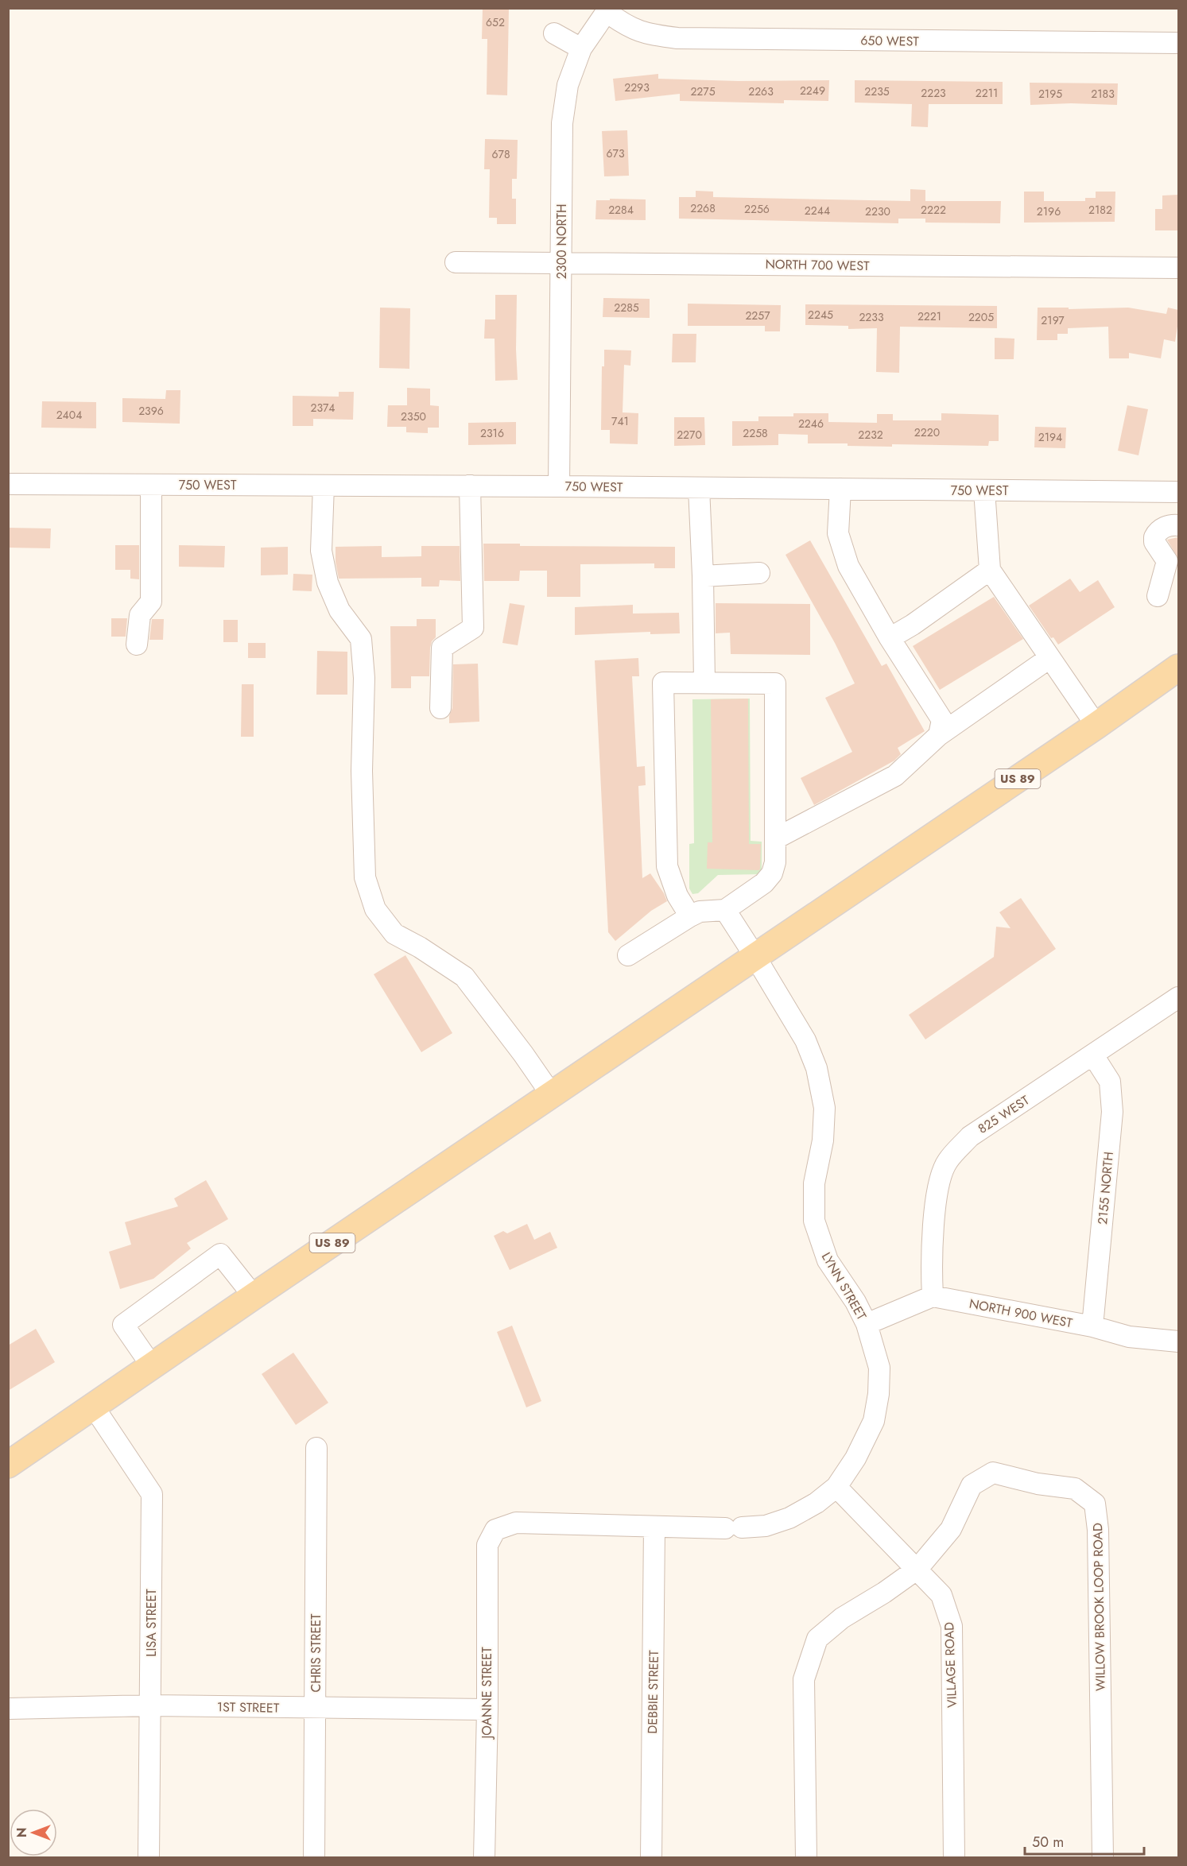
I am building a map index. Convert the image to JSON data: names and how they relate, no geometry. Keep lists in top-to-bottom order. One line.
{"streets":{"main road":["US 89"],"street":["650 WEST","2300 NORTH","NORTH 700 WEST","750 WEST","825 WEST","2155 NORTH","LYNN STREET","NORTH 900 WEST","WILLOW BROOK LOOP ROAD","LISA STREET","CHRIS STREET","VILLAGE ROAD","DEBBIE STREET","JOANNE STREET","1ST STREET"]},"crossings":[["650 WEST","2300 NORTH"],["2300 NORTH","NORTH 700 WEST"],["2300 NORTH","750 WEST"],["US 89","LYNN STREET"],["US 89","LISA STREET"],["825 WEST","2155 NORTH"],["825 WEST","NORTH 900 WEST"],["2155 NORTH","NORTH 900 WEST"],["LYNN STREET","VILLAGE ROAD"],["LYNN STREET","DEBBIE STREET"],["LYNN STREET","JOANNE STREET"],["WILLOW BROOK LOOP ROAD","VILLAGE ROAD"],["LISA STREET","1ST STREET"],["CHRIS STREET","1ST STREET"],["JOANNE STREET","1ST STREET"]],"house_numbers":["652","2293","2249","2275","2263","2235","2223","2211","2195","2183","673","678","2268","2256","2284","2222","2182","2244","2230","2196","2285","2245","2257","2221","2233","2205","2197","2374","2396","2404","2350","741","2246","2220","2316","2258","2270","2232","2194"],"scale_bar":"50 m","north":"left"}
